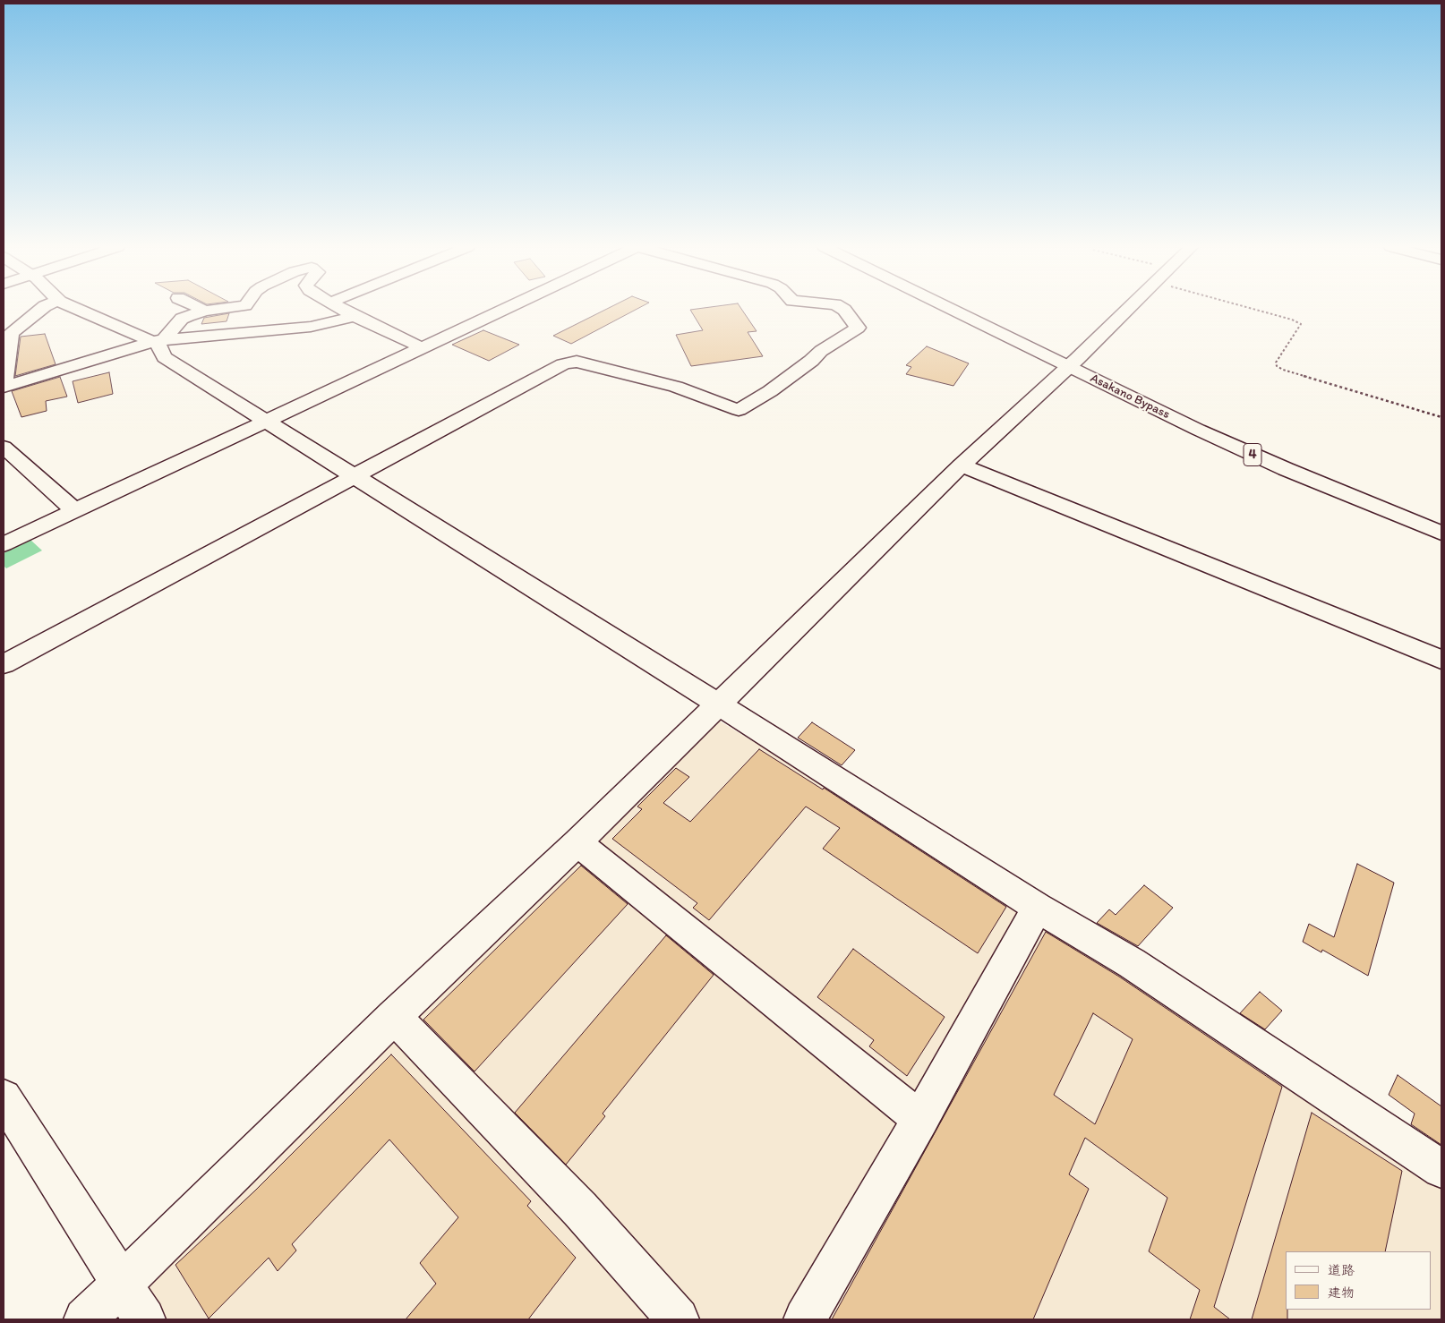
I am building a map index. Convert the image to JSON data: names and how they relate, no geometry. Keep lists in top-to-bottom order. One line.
{"streets":{"main road":["Asakano Bypass","4"]},"legend":["道路","建物"]}
